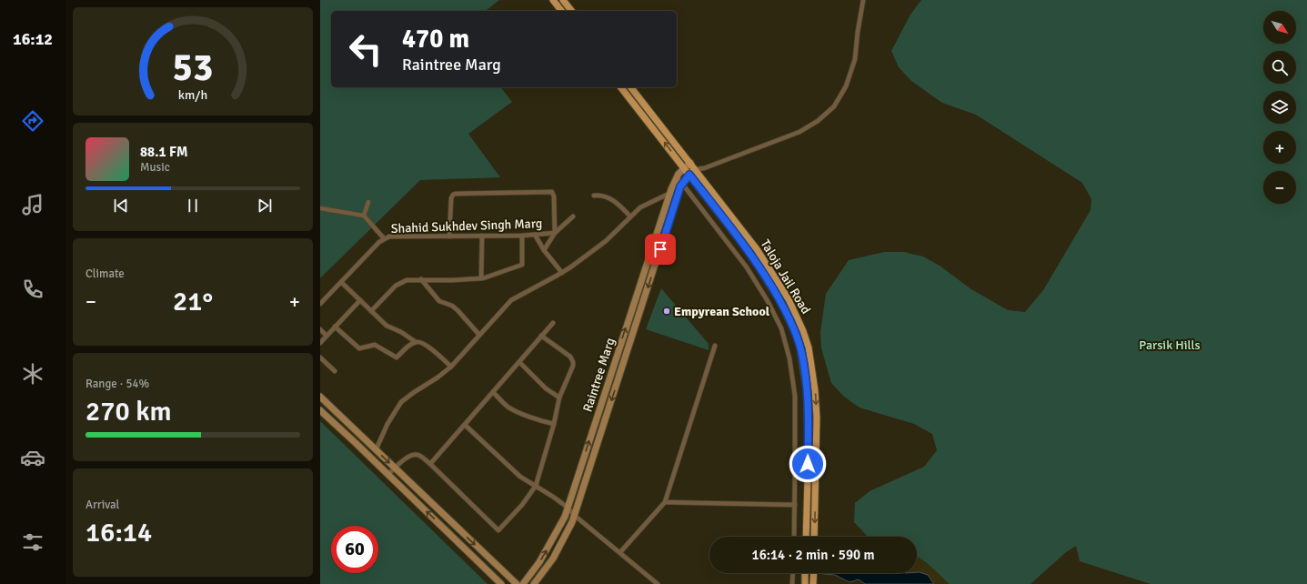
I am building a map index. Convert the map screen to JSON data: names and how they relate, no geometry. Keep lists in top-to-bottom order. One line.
{"streets":{"main road":["Taloja Jail Road","Raintree Marg"],"street":["Shahid Sukhdev Singh Marg"]},"crossings":[["Taloja Jail Road","Raintree Marg"]],"parks":["Parsik Hills"],"places":["Empyrean School"],"north":"bottom right","page":{"tabs":"16:12","map_buttons":["+","−"],"turn":["470 m","Raintree Marg"],"song":["88.1 FM","Music"],"tile":["Climate",["Range · 54%","270 km"],["Arrival","16:14"]],"heat":["−","21°","+"],"limit":"60","trip":"16:14 · 2 min · 590 m","gauge":["53","km/h"]}}
